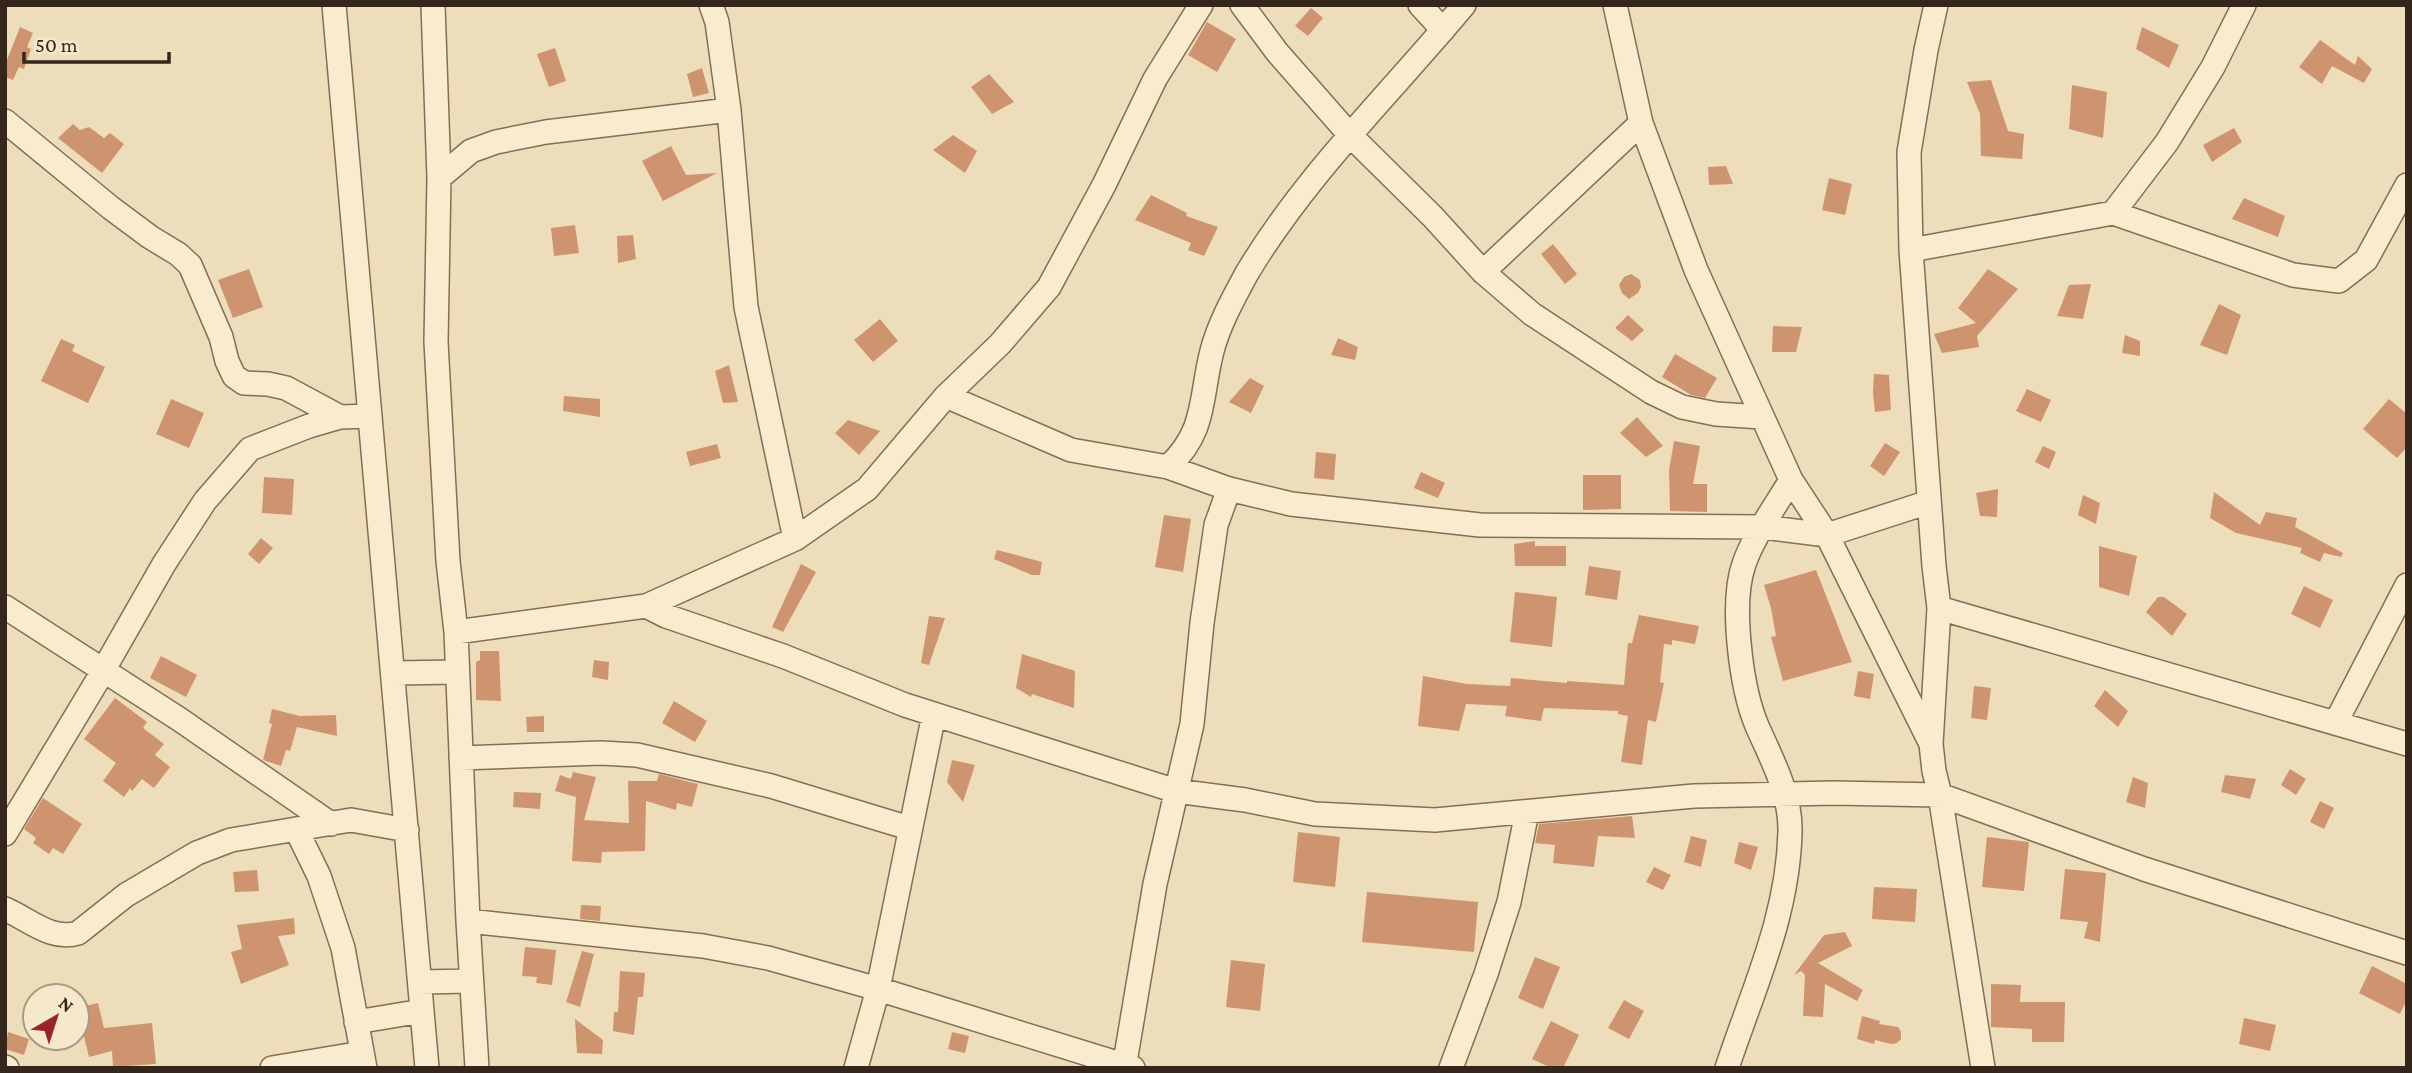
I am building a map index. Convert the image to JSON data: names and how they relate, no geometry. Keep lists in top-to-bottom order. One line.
{"scale_bar":"50 m","north":"top right"}
